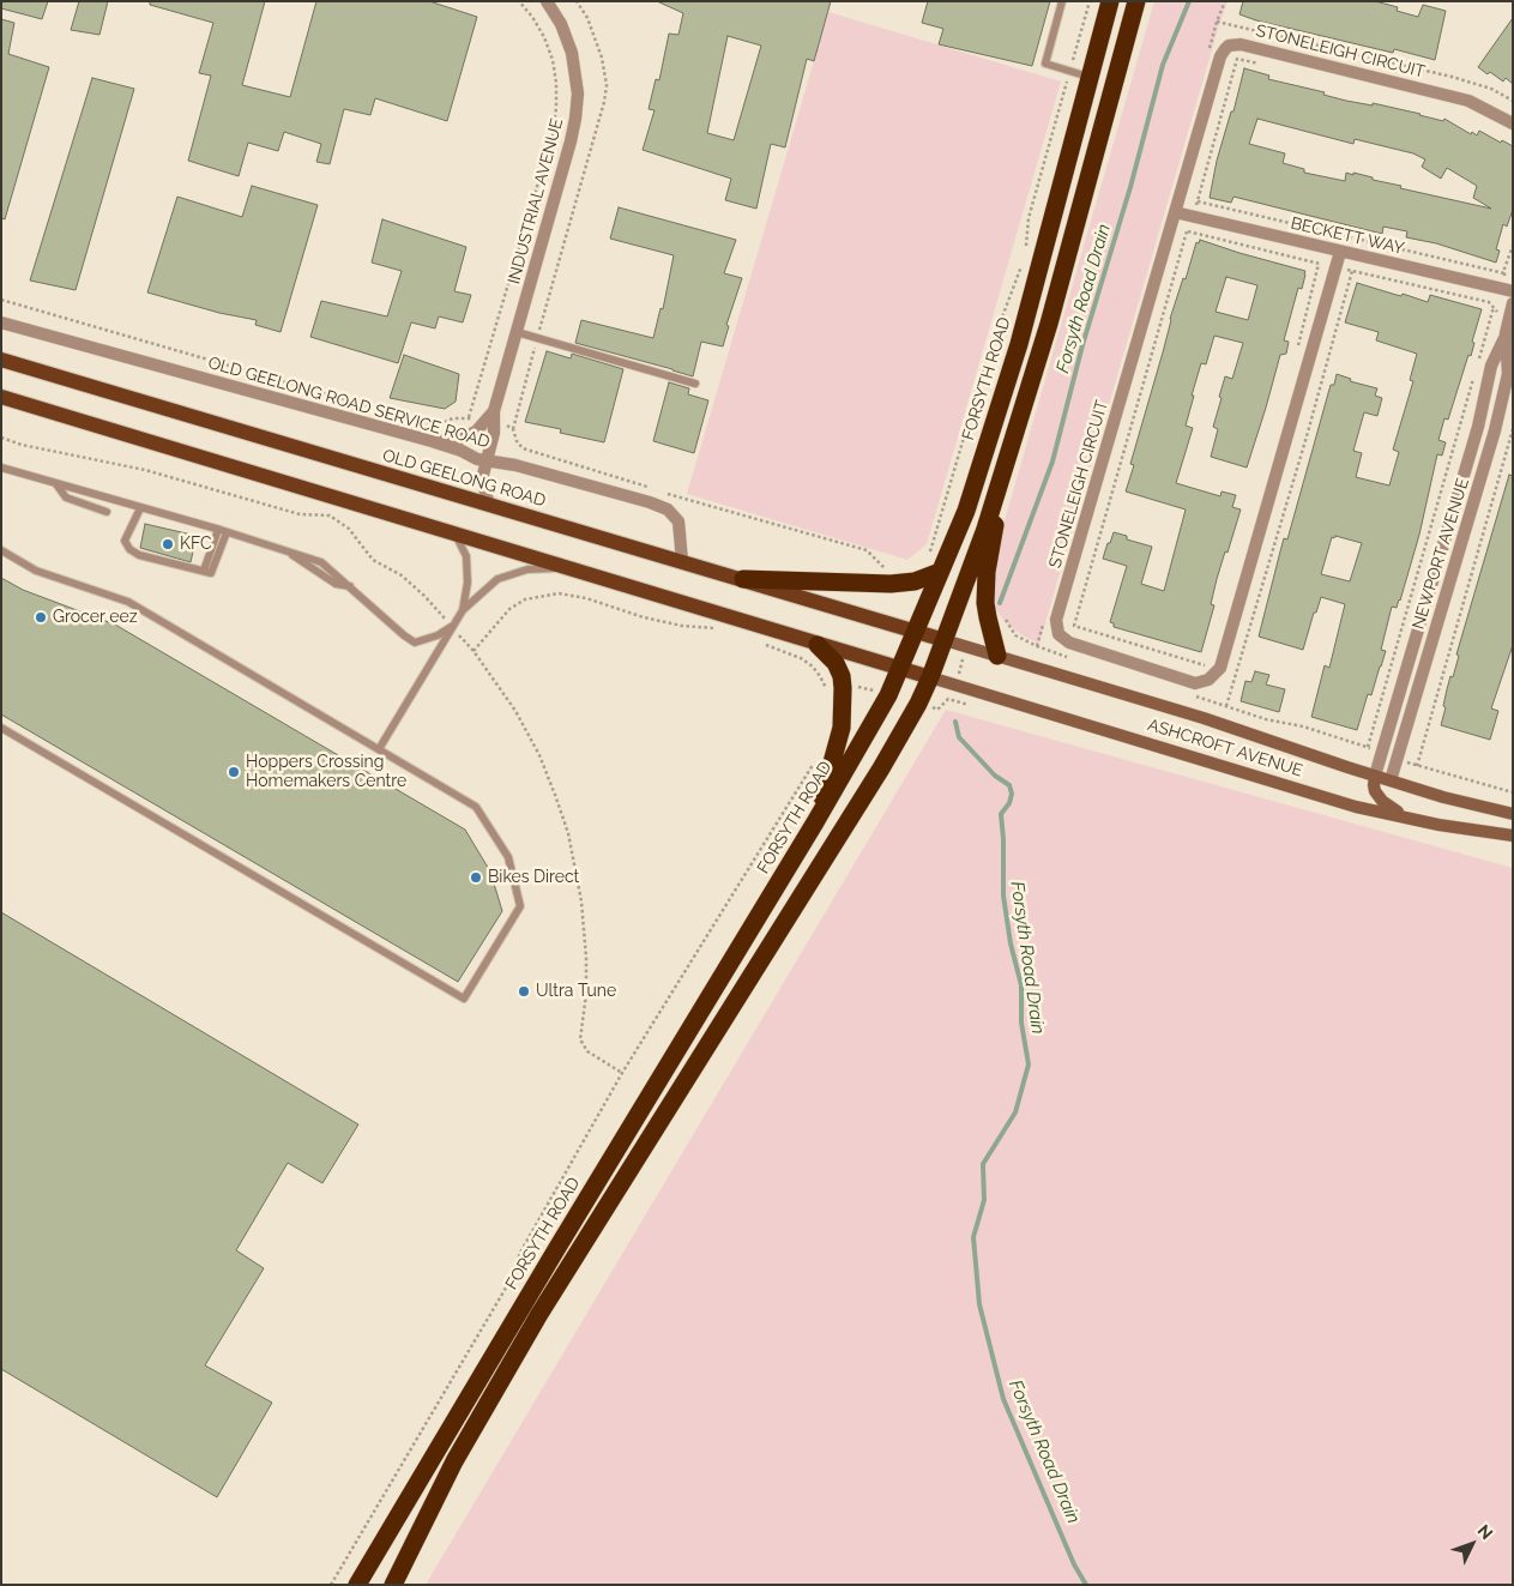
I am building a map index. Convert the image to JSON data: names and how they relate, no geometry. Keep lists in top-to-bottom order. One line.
{"streets":{"highway":["FORSYTH ROAD"],"main road":["OLD GEELONG ROAD","ASHCROFT AVENUE"],"street":["STONELEIGH CIRCUIT","INDUSTRIAL AVENUE","BECKETT WAY","OLD GEELONG ROAD SERVICE ROAD","NEWPORT AVENUE"]},"crossings":[["STONELEIGH CIRCUIT","BECKETT WAY"],["INDUSTRIAL AVENUE","OLD GEELONG ROAD SERVICE ROAD"],["INDUSTRIAL AVENUE","OLD GEELONG ROAD"],["FORSYTH ROAD","OLD GEELONG ROAD"],["OLD GEELONG ROAD SERVICE ROAD","OLD GEELONG ROAD"],["OLD GEELONG ROAD","ASHCROFT AVENUE"],["NEWPORT AVENUE","ASHCROFT AVENUE"]],"water":["Forsyth Road Drain"],"places":["KFC","Grocer eez","Hoppers Crossing Homemakers Centre","Bikes Direct","Ultra Tune"],"north":"top right"}
